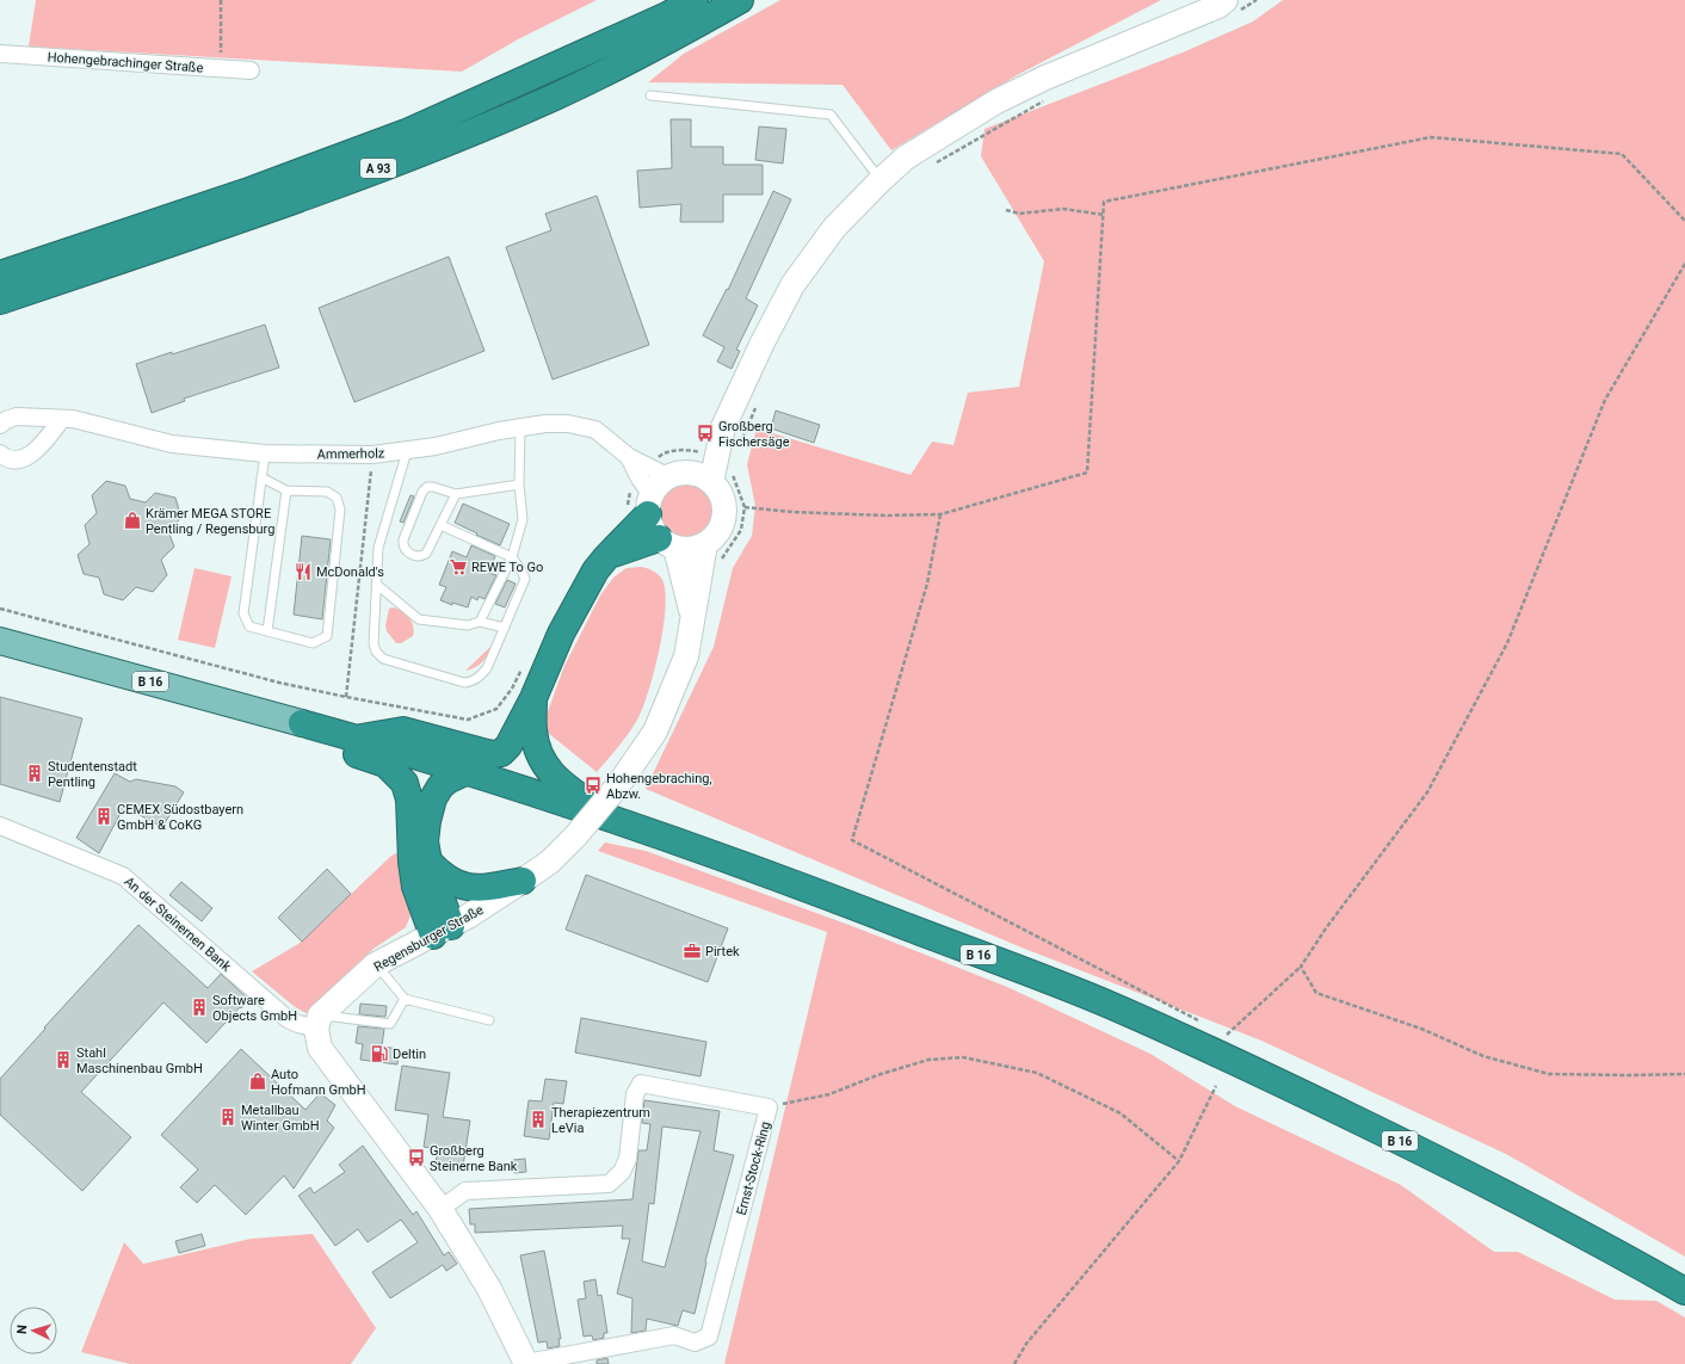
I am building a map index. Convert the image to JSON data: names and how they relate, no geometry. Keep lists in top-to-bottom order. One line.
{"streets":{"highway":["A 93","B 16"],"street":["Hohengebrachinger Straße","Ammerholz","An der Steinernen Bank","Regensburger Straße","Ernst-Stock-Ring"]},"crossings":[["Ammerholz","Regensburger Straße"],["An der Steinernen Bank","Regensburger Straße"]],"places":{"bus stop":["Großberg Fischersäge","Hohengebraching, Abzw.","Großberg Steinerne Bank"],"shop":["Krämer MEGA STORE Pentling / Regensburg","Auto Hofmann GmbH"],"supermarket":["REWE To Go"],"restaurant":["McDonald's"],"building":["Studentenstadt Pentling","CEMEX Südostbayern GmbH & CoKG","Software Objects GmbH","Stahl Maschinenbau GmbH","Metallbau Winter GmbH","Therapiezentrum LeVia"],"office":["Pirtek"],"fuel station":["Deltin"]},"north":"left"}
